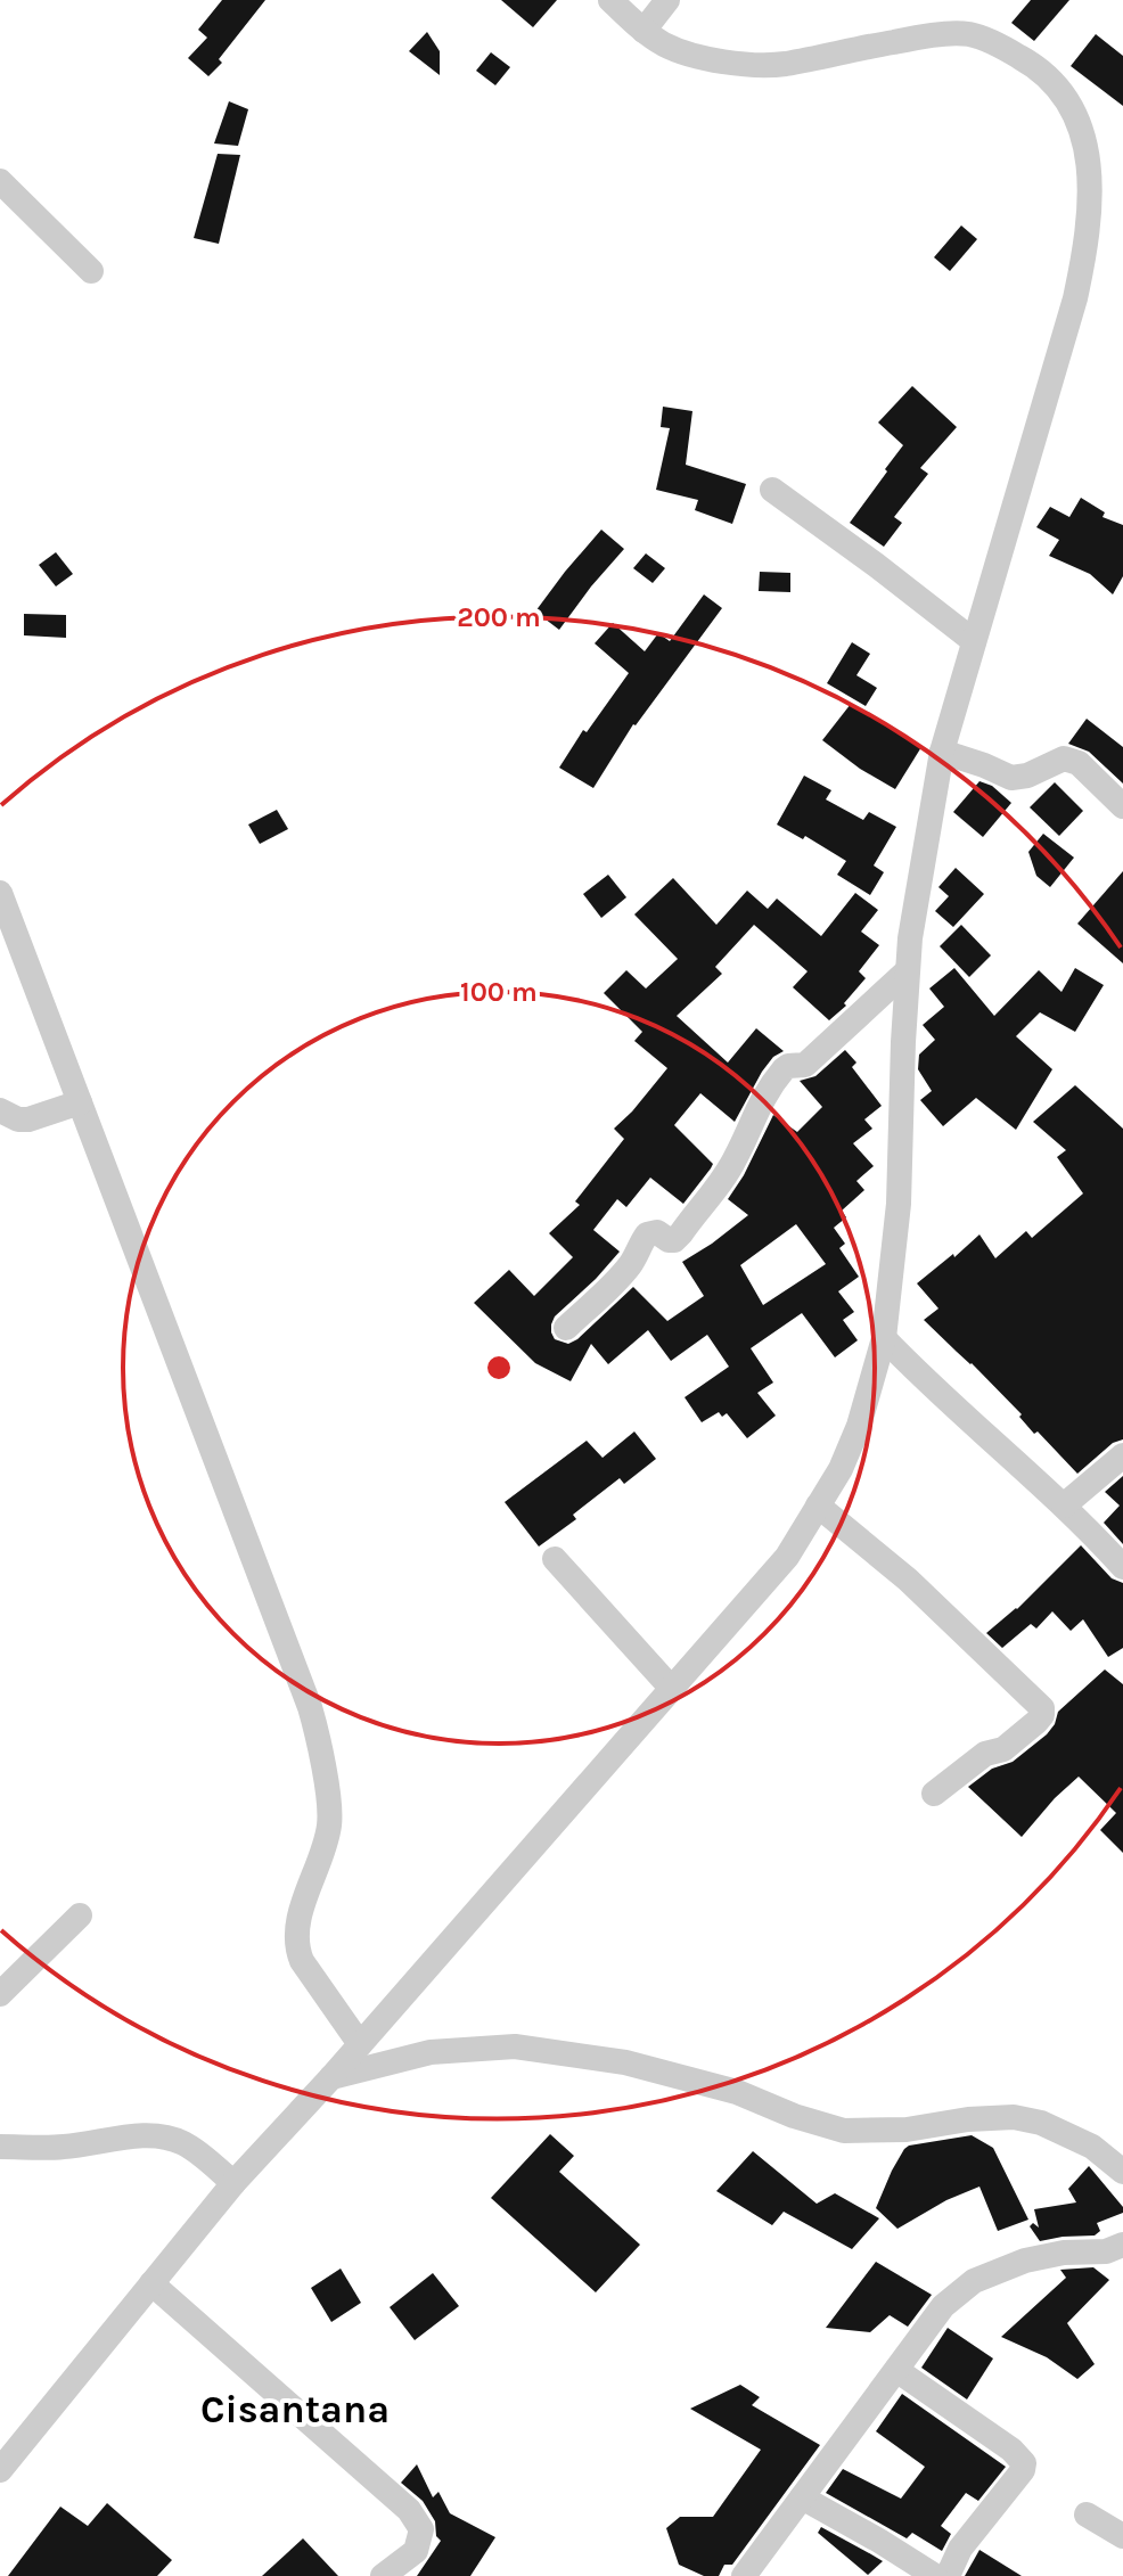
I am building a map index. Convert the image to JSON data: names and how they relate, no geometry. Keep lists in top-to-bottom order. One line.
{"districts":["Cisantana"],"rings":["200 m","100 m"]}
